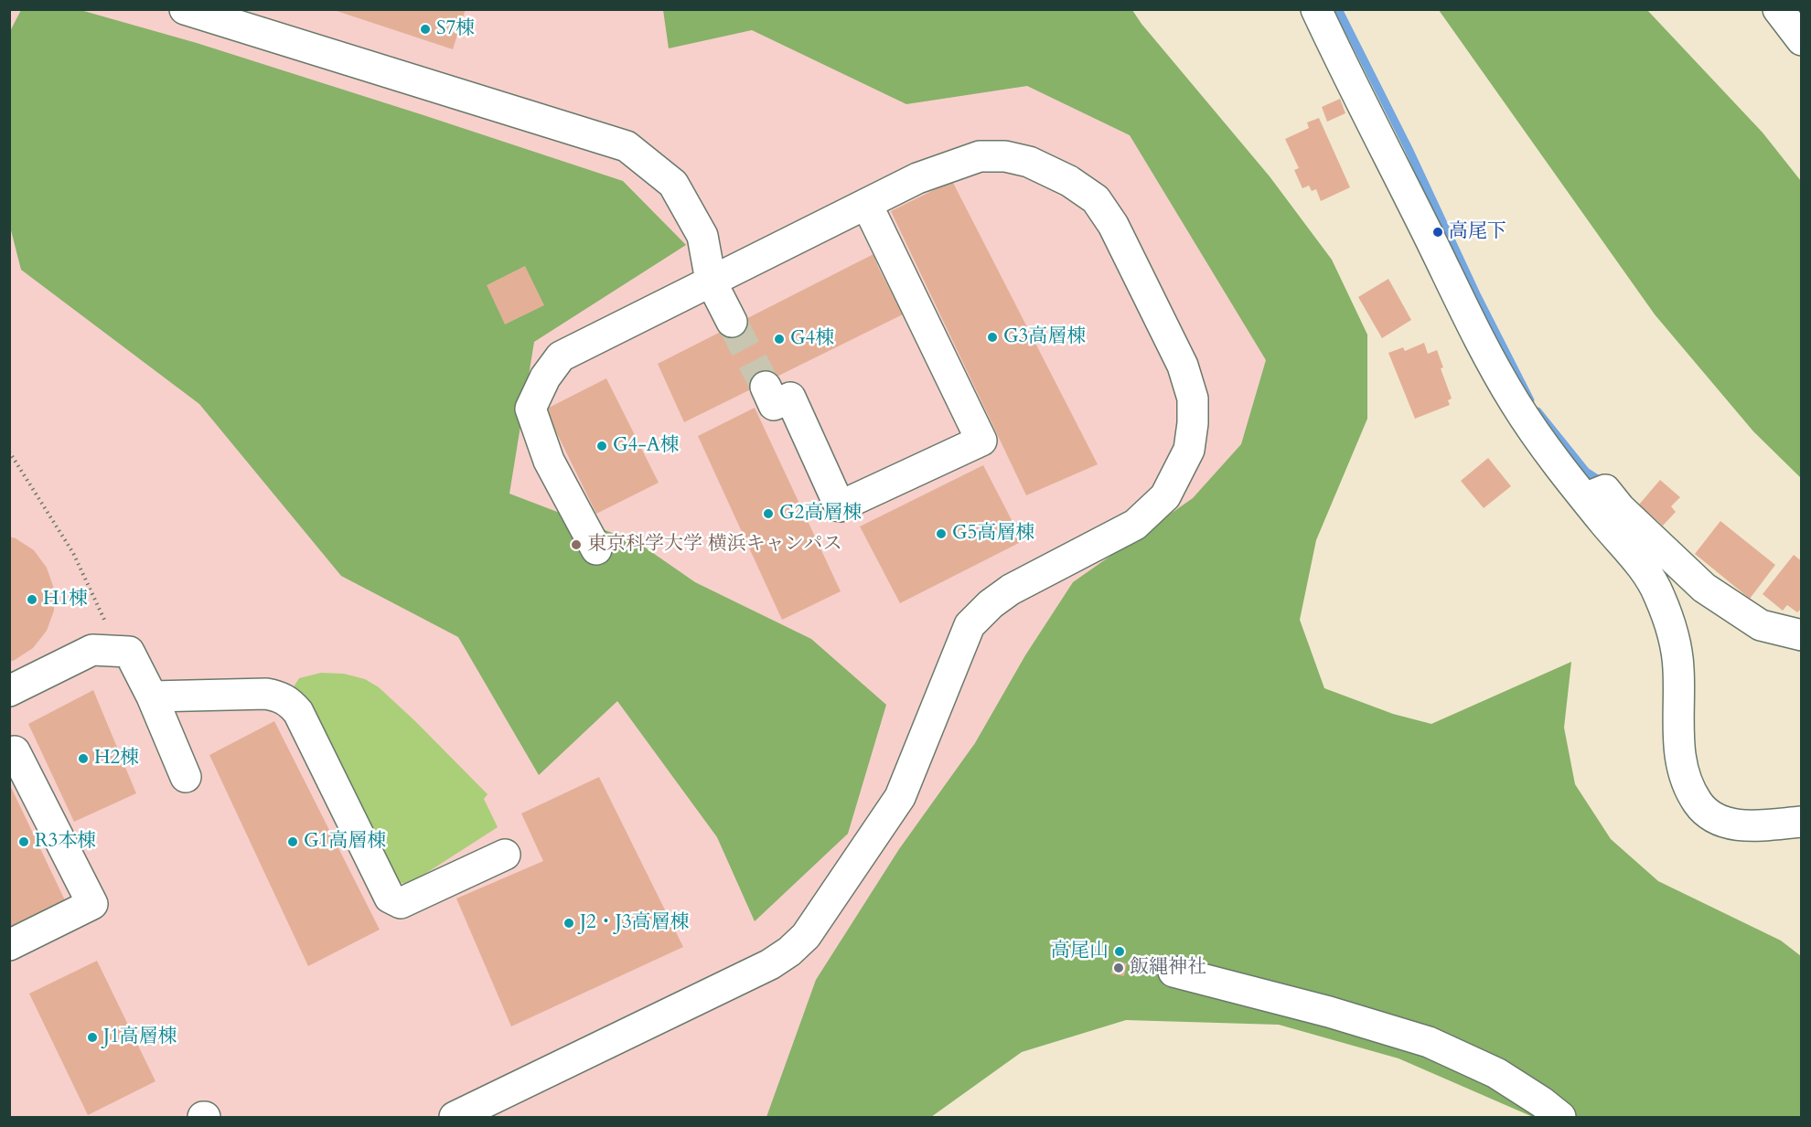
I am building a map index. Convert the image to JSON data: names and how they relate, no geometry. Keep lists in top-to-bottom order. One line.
{"places":["S7棟","高尾下","G3高層棟","G4棟","G4-A棟","G2高層棟","G5高層棟","東京科学大学 横浜キャンパス","H1棟","H2棟","R3本棟","G1高層棟","J2・J3高層棟","高尾山","飯縄神社","J1高層棟"]}
